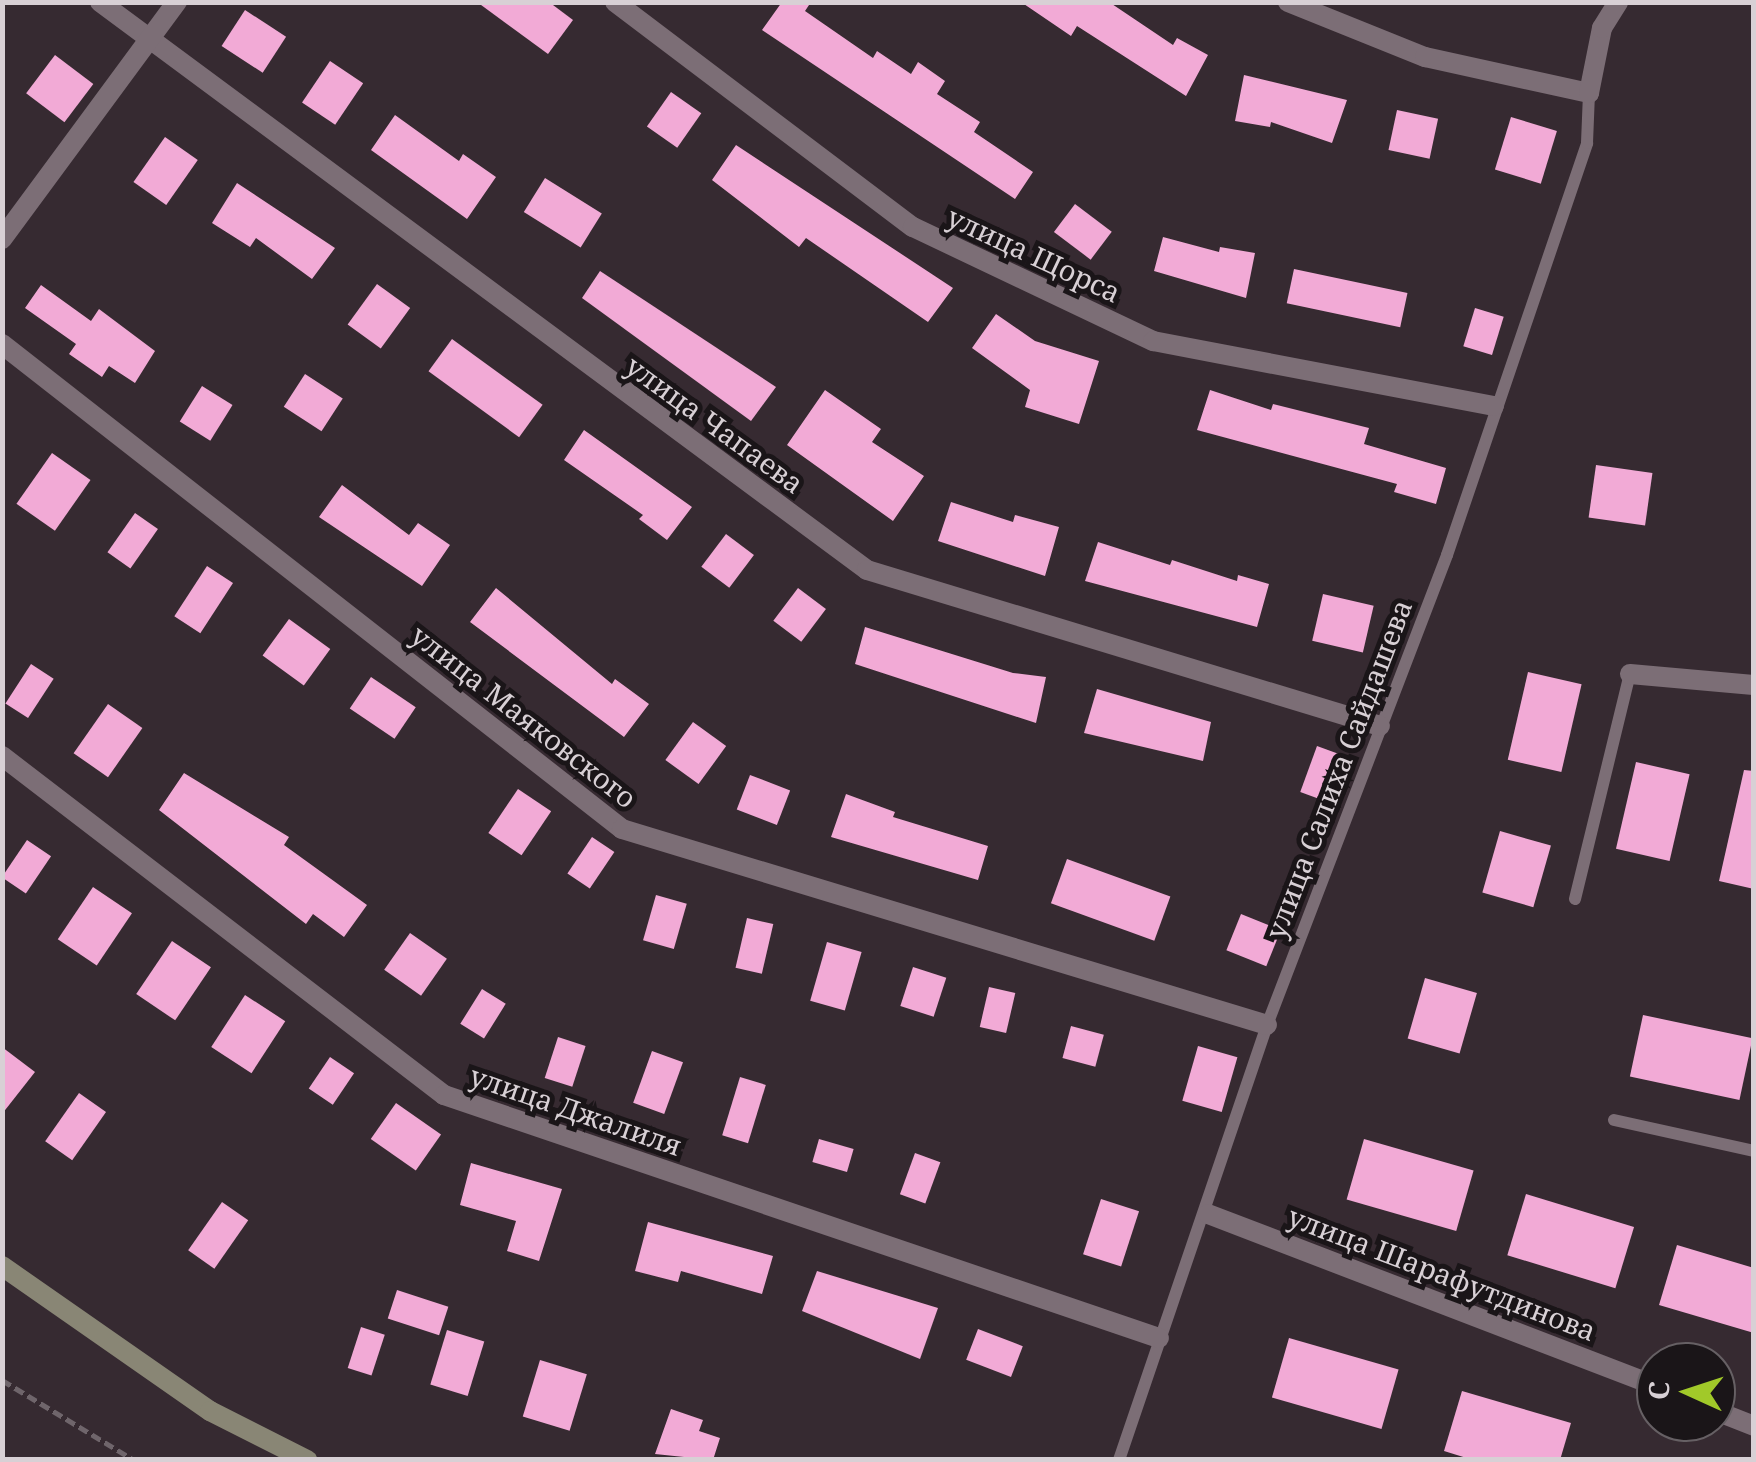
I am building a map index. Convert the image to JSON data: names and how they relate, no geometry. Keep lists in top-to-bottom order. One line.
{"streets":{"street":["улица Щорса","улица Чапаева","улица Маяковского","улица Джалиля","улица Шарафутдинова"],"lane":["улица Салиха Сайдашева"]},"crossings":[["улица Щорса","улица Салиха Сайдашева"],["улица Чапаева","улица Салиха Сайдашева"],["улица Маяковского","улица Салиха Сайдашева"],["улица Салиха Сайдашева","улица Джалиля"],["улица Салиха Сайдашева","улица Шарафутдинова"]],"north":"left"}
